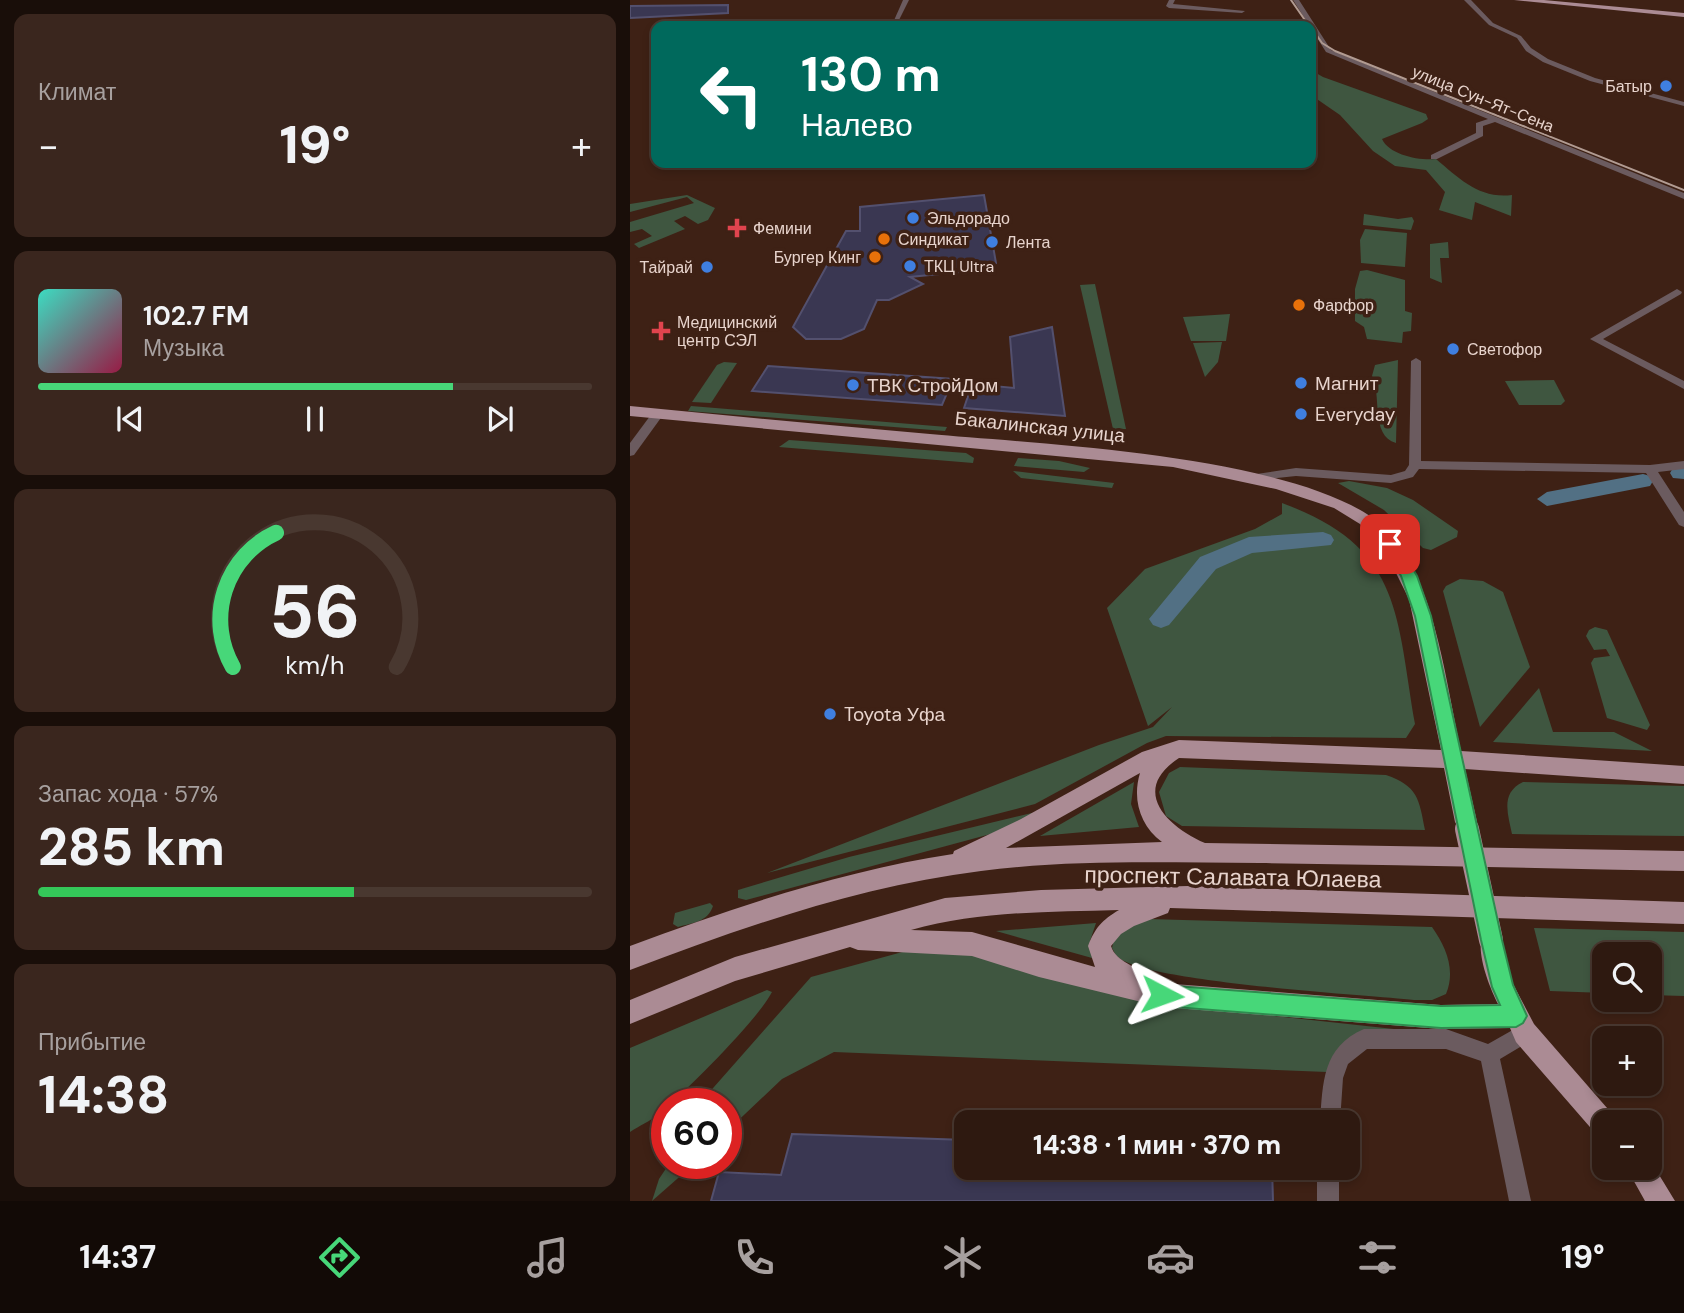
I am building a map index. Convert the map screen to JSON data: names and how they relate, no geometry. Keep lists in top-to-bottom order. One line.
{"streets":{"main road":["Бакалинская улица","проспект Салавата Юлаева"],"street":["улица Сун-Ят-Сена"]},"places":{"other":["Батыр","Эльдорадо","Синдикат","Лента","Бургер Кинг","ТКЦ Ultra","Тайрай","Фарфор","Светофор","Магнит","ТВК СтройДом","Everyday","Toyota Уфа"],"health":["Фемини","Медицинский центр СЭЛ"]},"page":{"tile":["Климат",["Запас хода · 57%","285 km"],["Прибытие","14:38"]],"turn":["130 m","Налево"],"heat":["−","19°","+"],"song":["102.7 FM","Музыка"],"map_buttons":["+","−"],"limit":"60","trip":"14:38 · 1 мин · 370 m","tabs":["14:37","19°"],"gauge":["56","km/h"]}}
